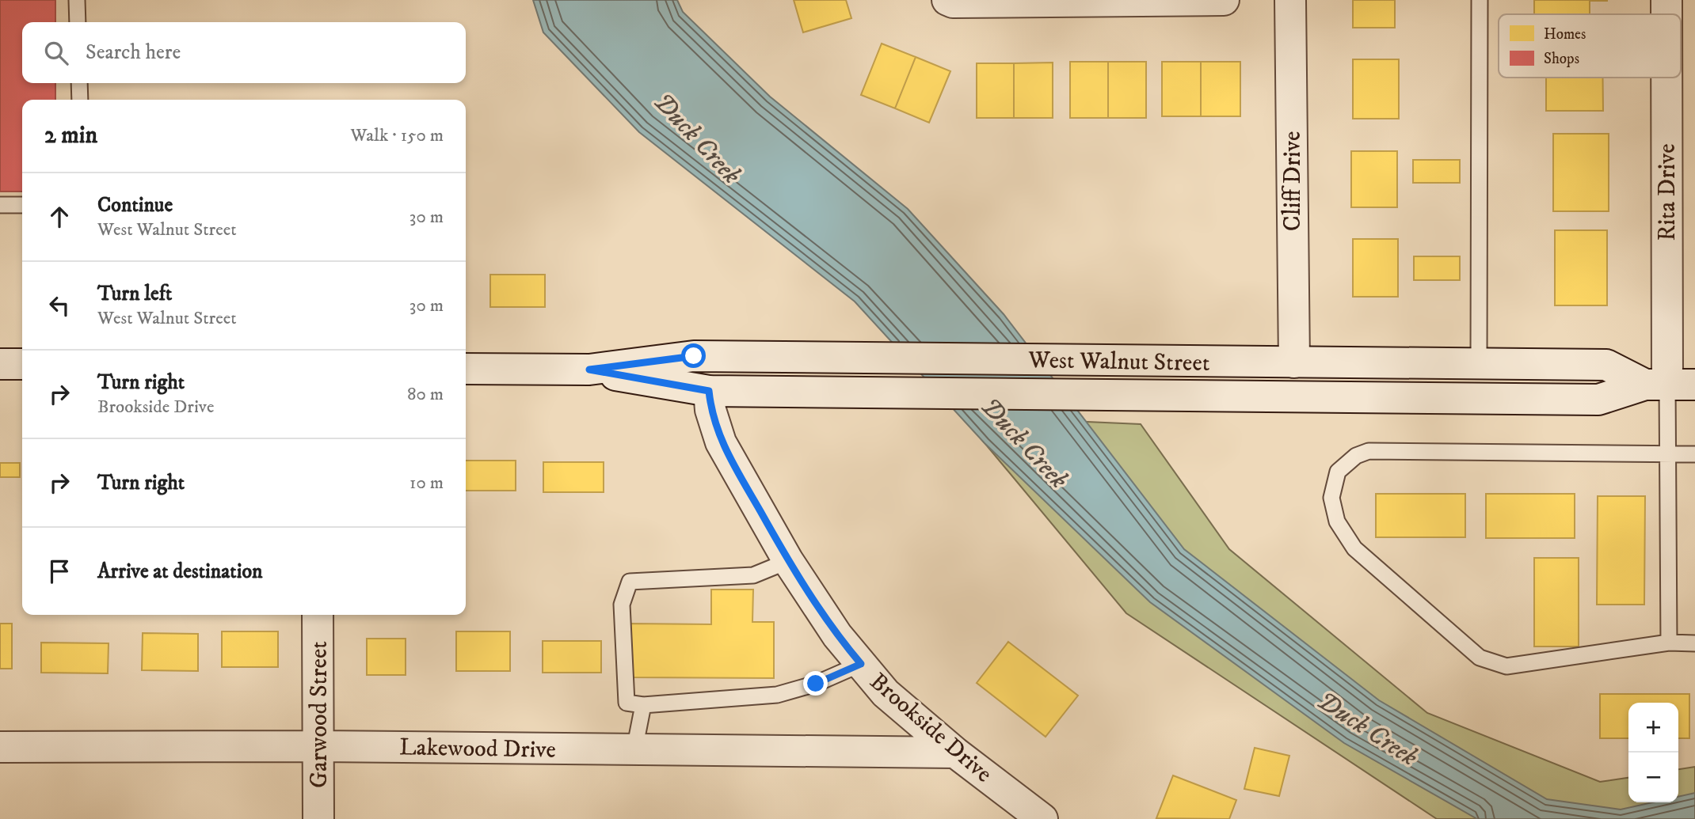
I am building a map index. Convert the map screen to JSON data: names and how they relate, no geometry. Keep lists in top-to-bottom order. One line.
{"streets":{"street":["Cliff Drive","Rita Drive","West Walnut Street","Garwood Street","Brookside Drive","Lakewood Drive"]},"crossings":[["Cliff Drive","West Walnut Street"],["Rita Drive","West Walnut Street"],["West Walnut Street","Brookside Drive"],["Garwood Street","Lakewood Drive"],["Brookside Drive","Lakewood Drive"]],"water":["Duck Creek"],"legend":["Homes","Shops"],"page":{"search":"Search here","heading":["2 min","Walk · 150 m"],"list":[["Continue","West Walnut Street","30 m"],["Turn left","West Walnut Street","30 m"],["Turn right","Brookside Drive","80 m"],["Turn right","10 m"],"Arrive at destination"],"map_buttons":["+","−"]}}
